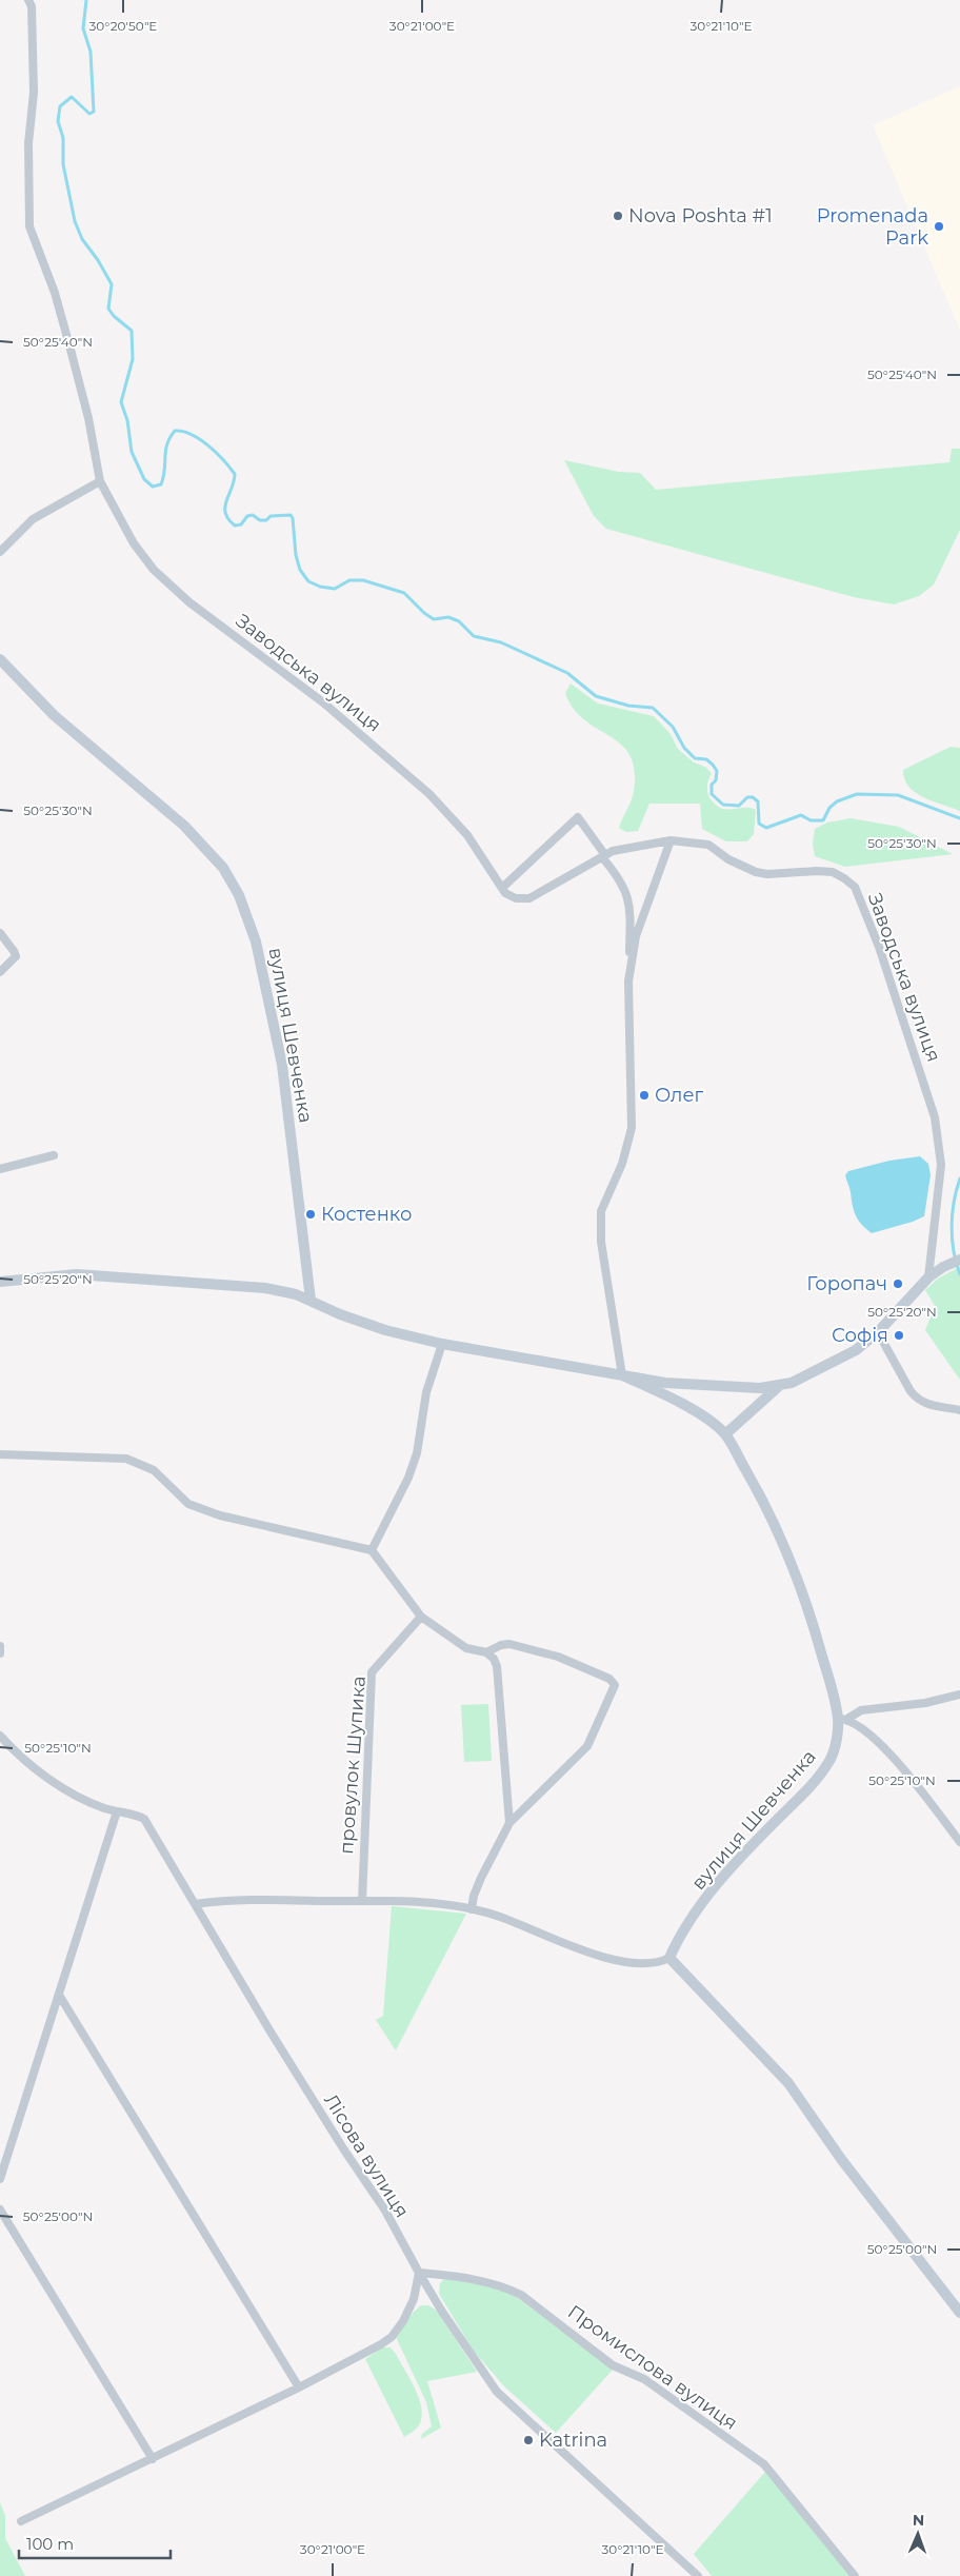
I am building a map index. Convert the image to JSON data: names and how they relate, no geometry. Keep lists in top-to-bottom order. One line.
{"streets":{"street":["Заводська вулиця","вулиця Шевченка","провулок Шупика","Лісова вулиця","Промислова вулиця"]},"crossings":[["Заводська вулиця","вулиця Шевченка"],["Лісова вулиця","Промислова вулиця"]],"places":["Nova Poshta #1","Promenada Park","Олег","Костенко","Горопач","Софія","Katrina"],"scale_bar":"100 m","north":"top","coordinates":["30°20'50\"E","30°21'00\"E","30°21'10\"E","50°25'40\"N","50°25'30\"N","50°25'20\"N","50°25'10\"N","50°25'00\"N"]}
